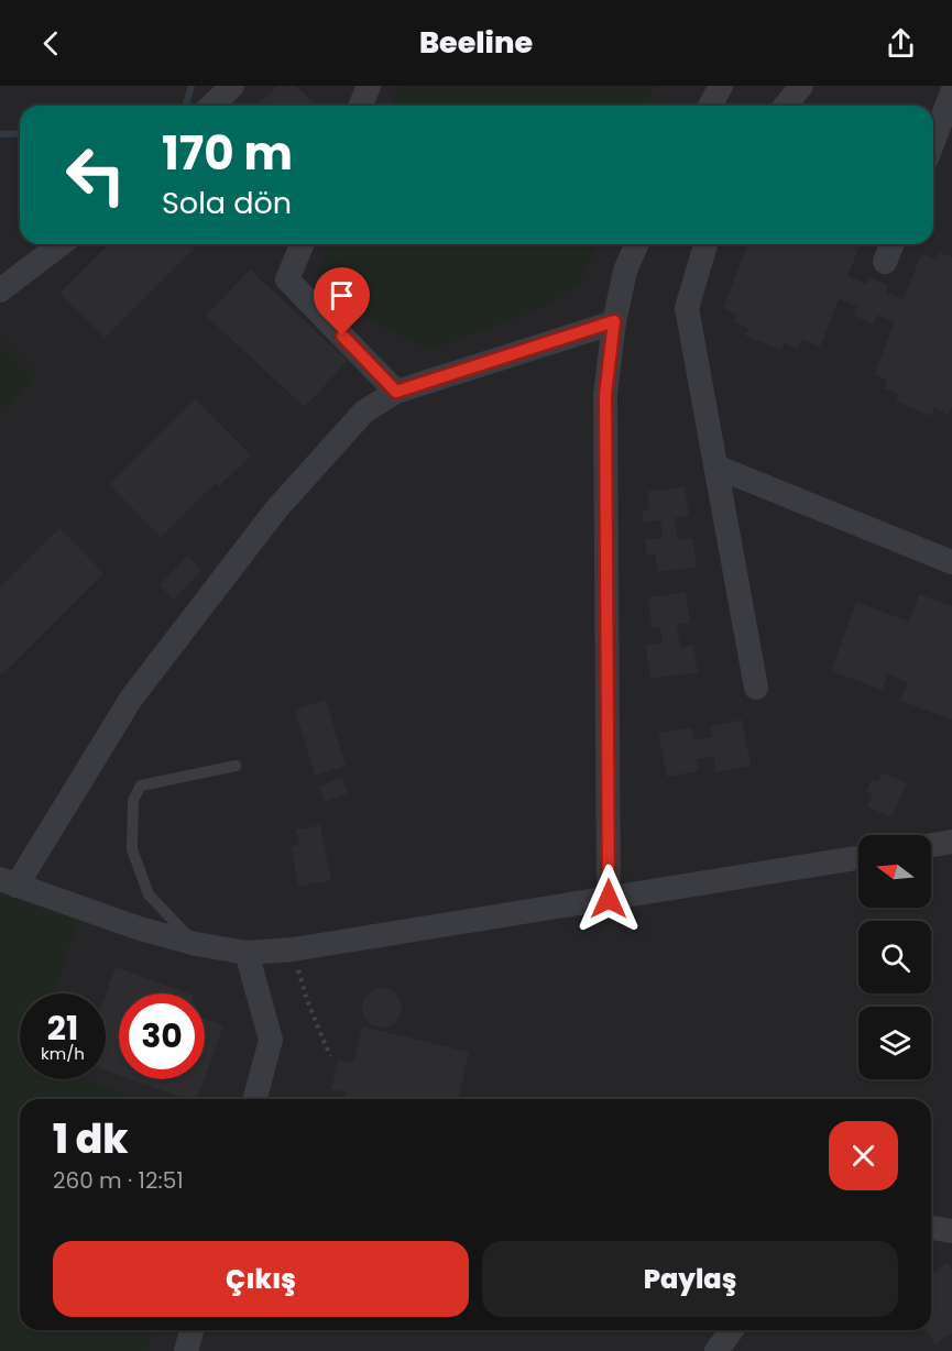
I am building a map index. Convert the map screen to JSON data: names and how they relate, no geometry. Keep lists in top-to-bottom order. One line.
{"north":"left","page":{"header":"Beeline","turn":["170 m","Sola dön"],"speed":"21 km/h","limit":"30","heading":["1 dk","260 m · 12:51"],"buttons":["Çıkış","Paylaş"]}}
